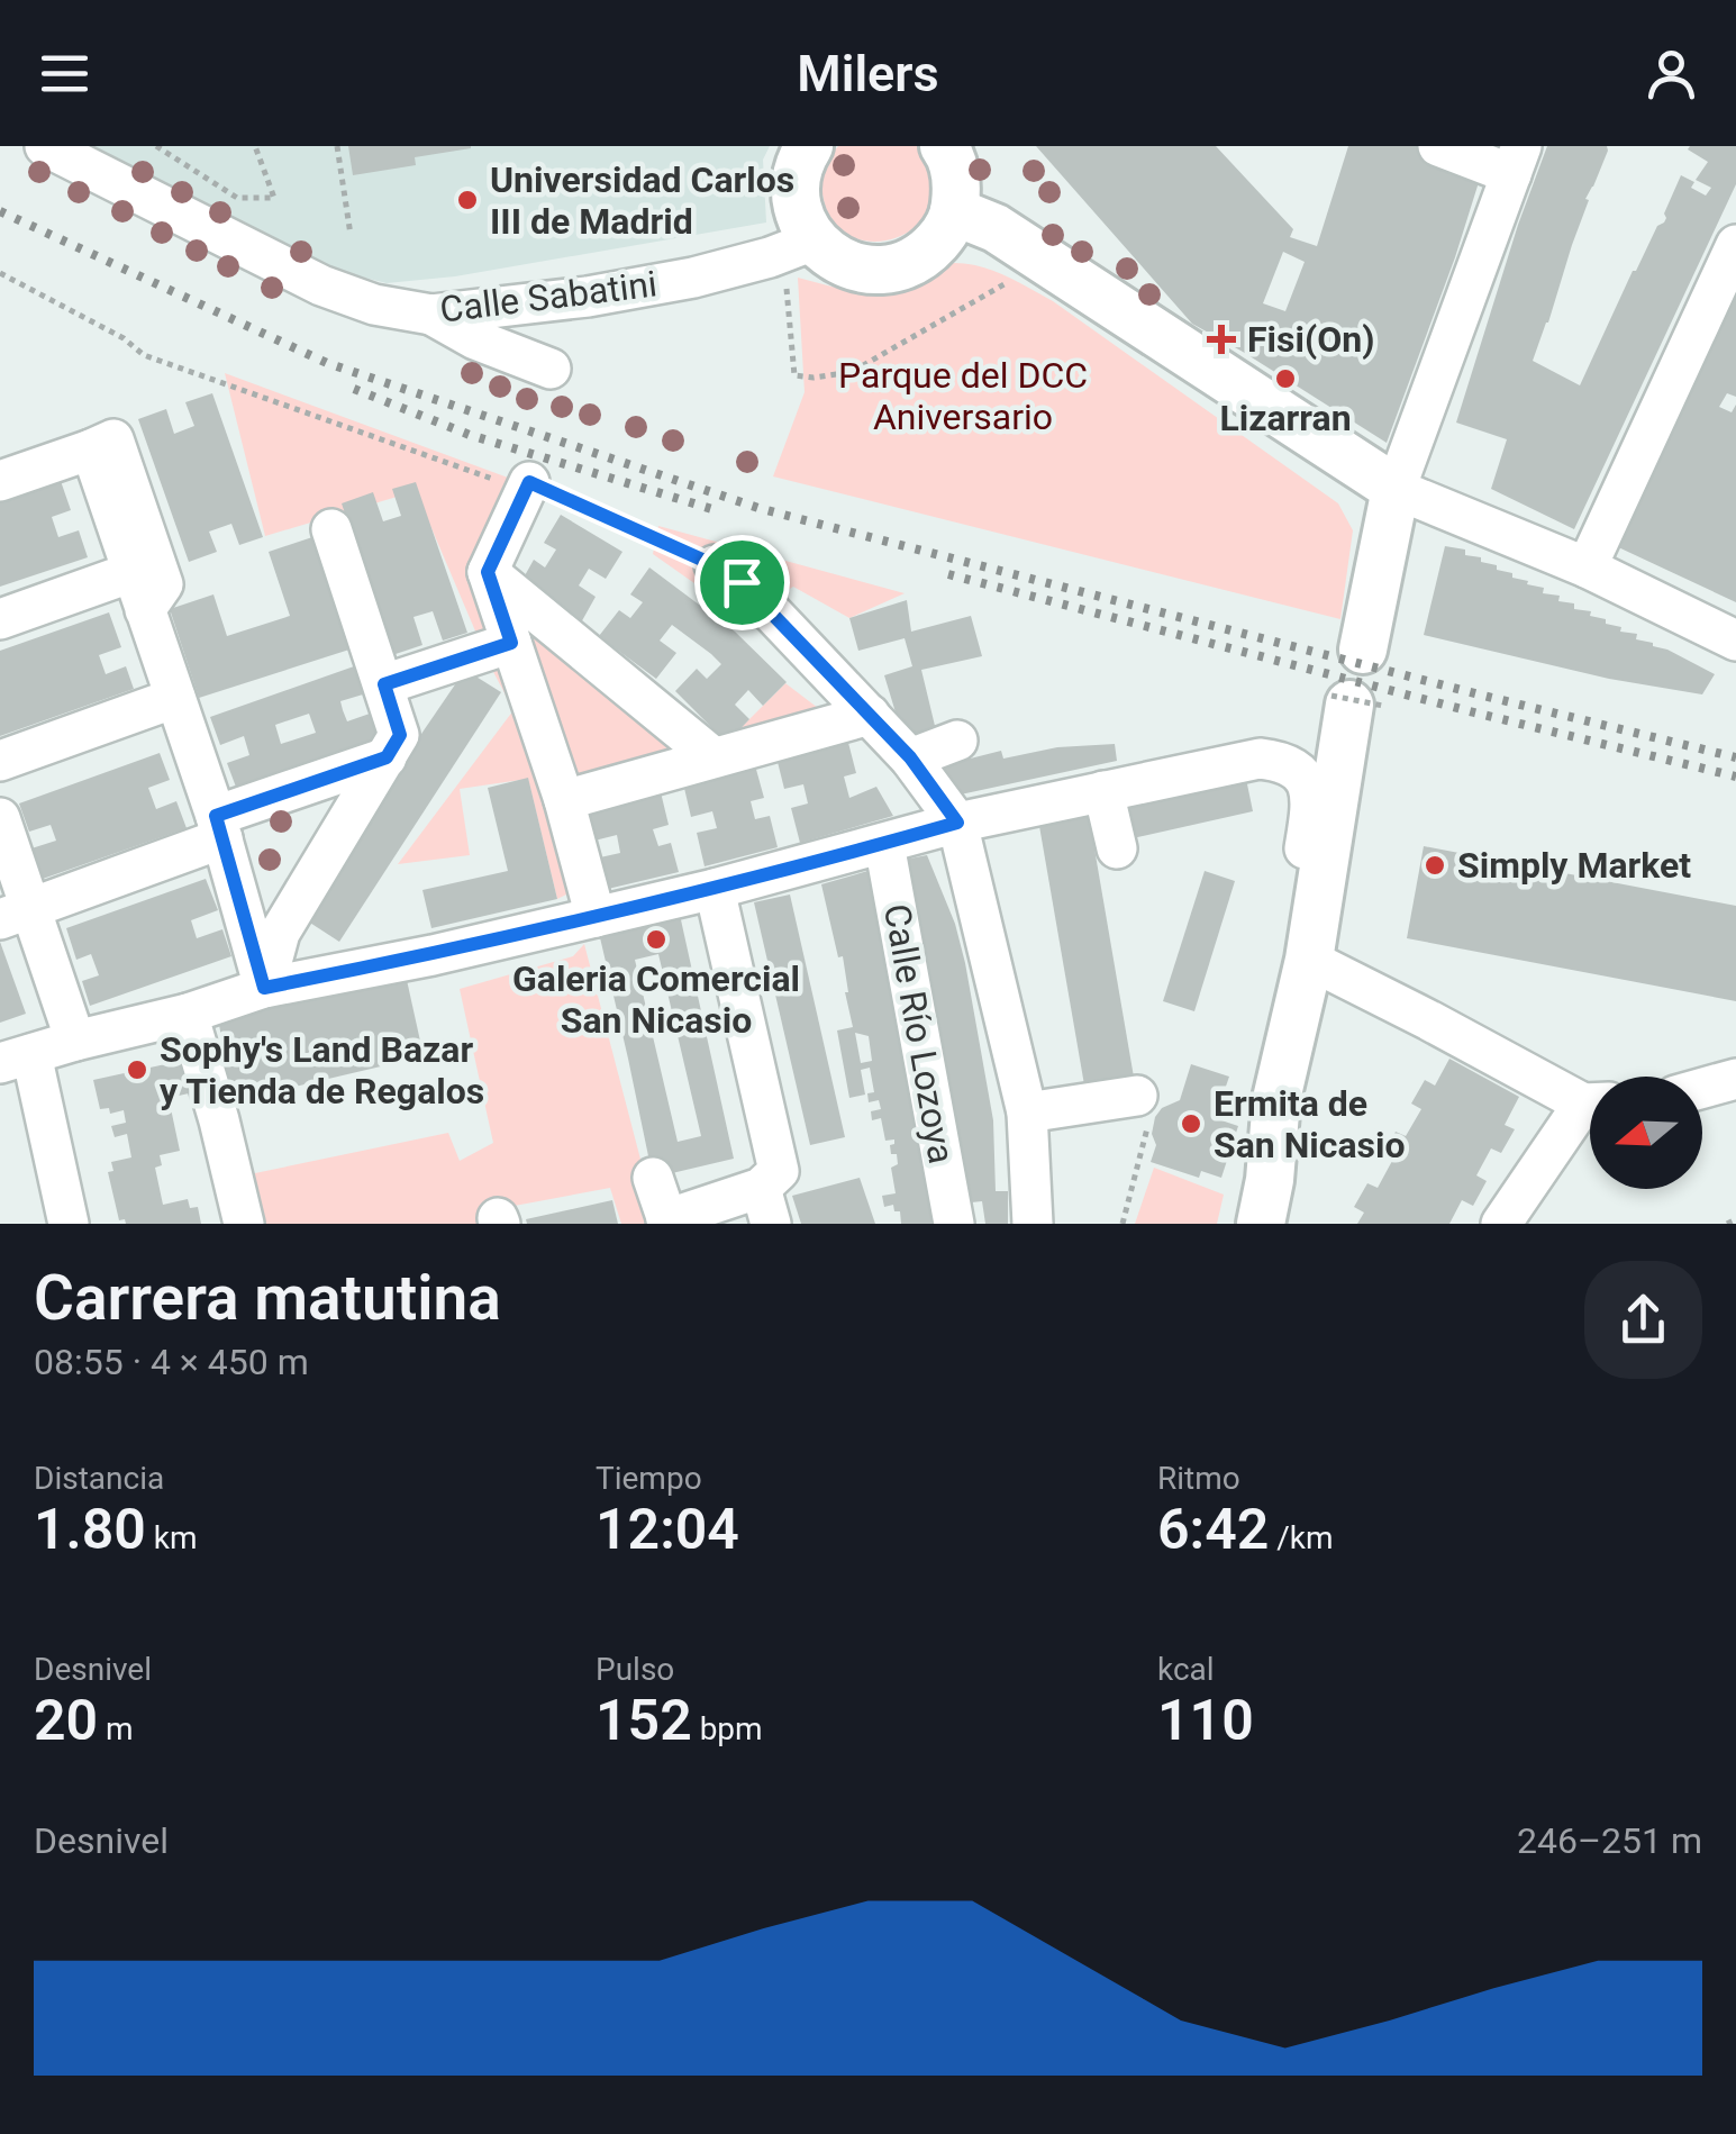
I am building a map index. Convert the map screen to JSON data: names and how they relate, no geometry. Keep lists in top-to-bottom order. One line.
{"streets":{"street":["Calle Sabatini","Calle Río Lozoya"]},"parks":["Parque del DCC Aniversario"],"places":{"other":["Universidad Carlos III de Madrid","Lizarran","Simply Market","Galeria Comercial San Nicasio","Sophy's Land Bazar y Tienda de Regalos","Ermita de San Nicasio"],"health":["Fisi(On)"]},"north":"left","page":{"header":"Milers","heading":["Carrera matutina","08:55 · 4 × 450 m"],"stats":[["Distancia","1.80 km"],["Tiempo","12:04"],["Ritmo","6:42 /km"],["Desnivel","20 m"],["Pulso","152 bpm"],["kcal","110"]],"chart":["Desnivel","246–251 m"]}}
